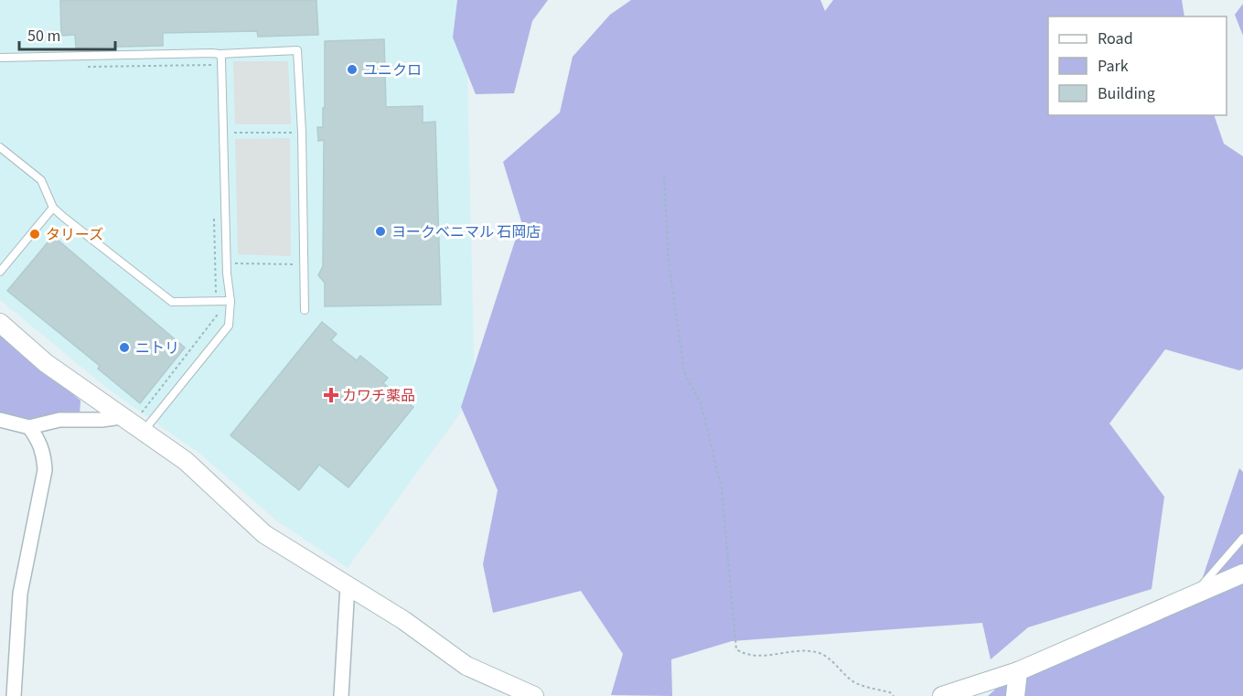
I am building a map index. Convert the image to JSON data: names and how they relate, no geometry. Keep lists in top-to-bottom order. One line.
{"places":{"other":["ユニクロ","ヨークベニマル 石岡店","タリーズ","ニトリ"],"health":["カワチ薬品"]},"legend":["Road","Park","Building"],"scale_bar":"50 m"}
